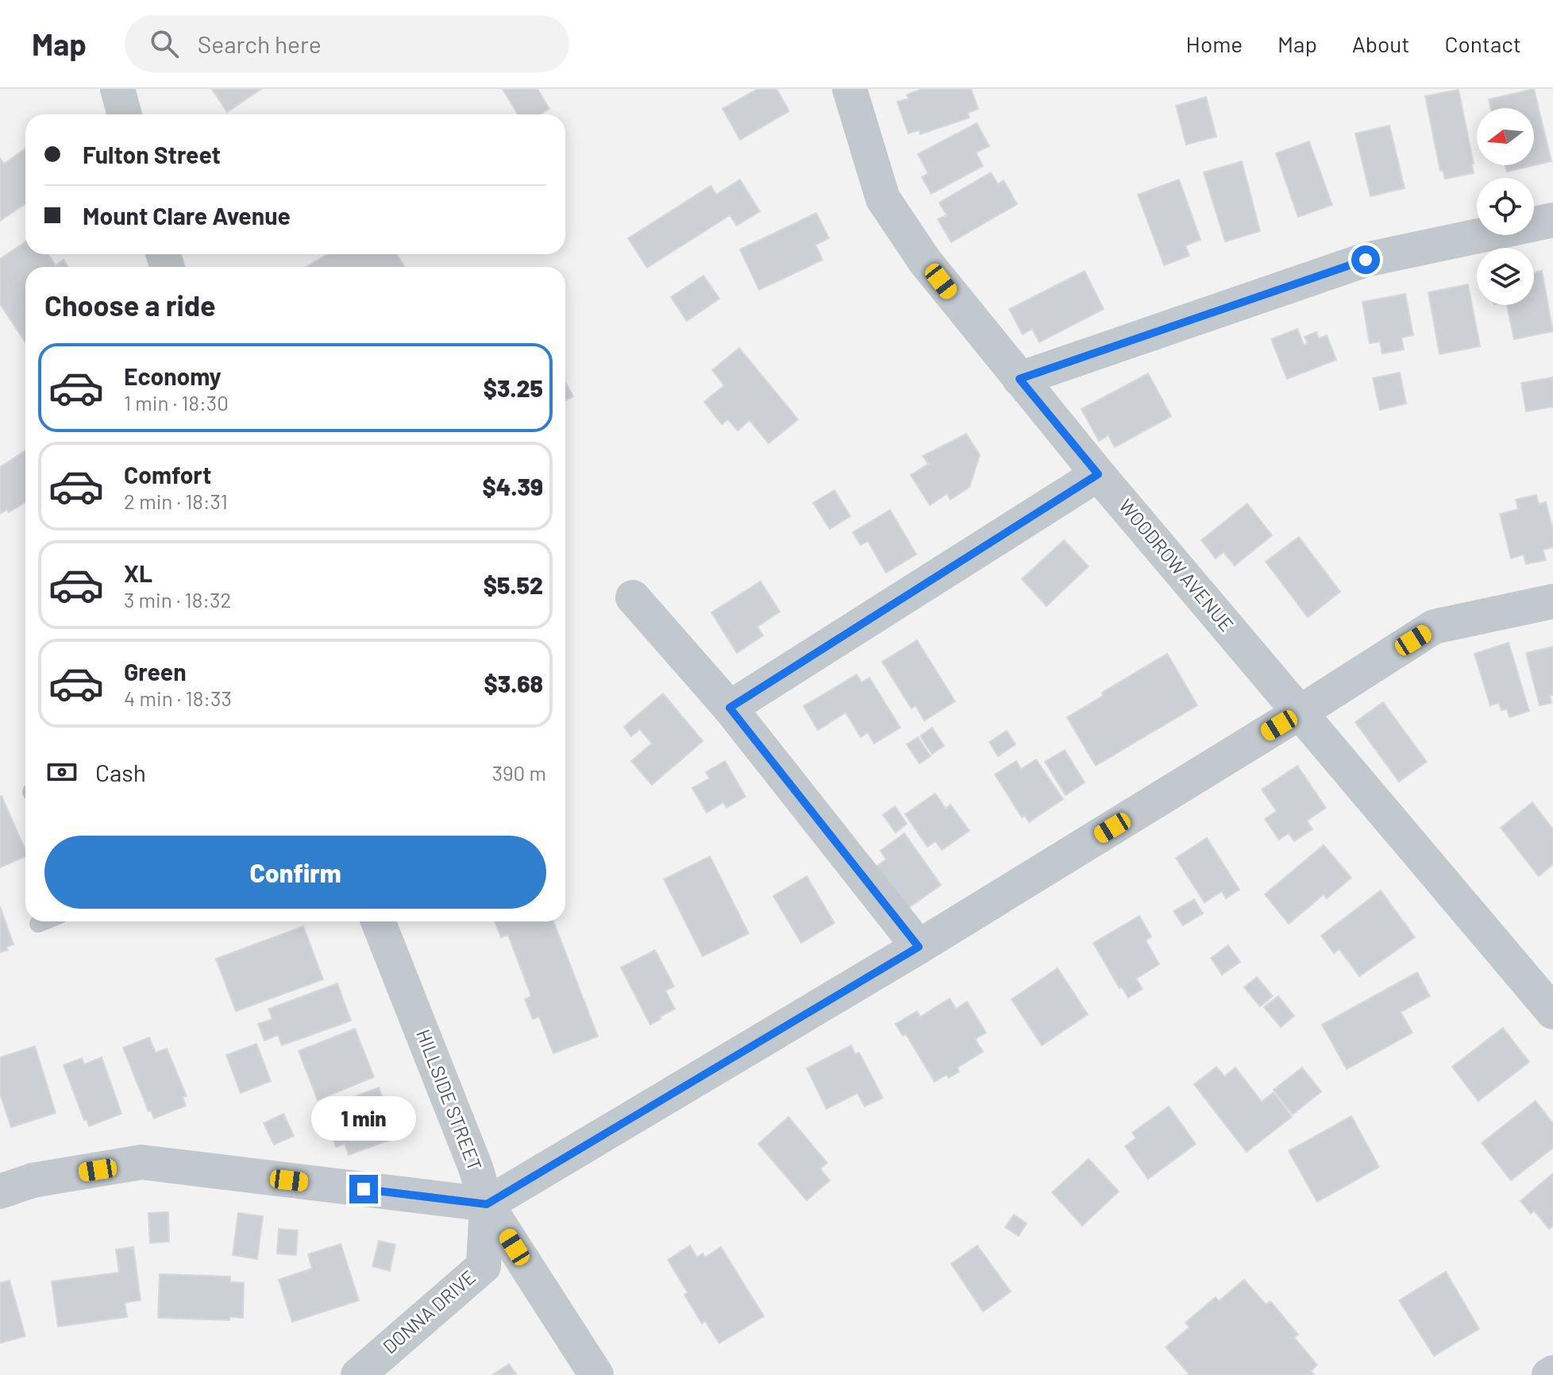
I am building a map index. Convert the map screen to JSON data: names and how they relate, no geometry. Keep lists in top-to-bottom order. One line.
{"streets":{"street":["WOODROW AVENUE","HILLSIDE STREET","DONNA DRIVE"]},"crossings":[["HILLSIDE STREET","DONNA DRIVE"]],"north":"left","page":{"header":"Map","search":"Search here","nav":["Home","Map","About","Contact"],"banner":["Fulton Street","Mount Clare Avenue"],"heading":"Choose a ride","list":[{"name":"Economy","note":"1 min · 18:30","value":"$3.25"},{"name":"Comfort","note":"2 min · 18:31","value":"$4.39"},{"name":"XL","note":"3 min · 18:32","value":"$5.52"},{"name":"Green","note":"4 min · 18:33","value":"$3.68"}],"pay":["Cash","390 m"],"buttons":"Confirm","bubble":"1 min"}}
